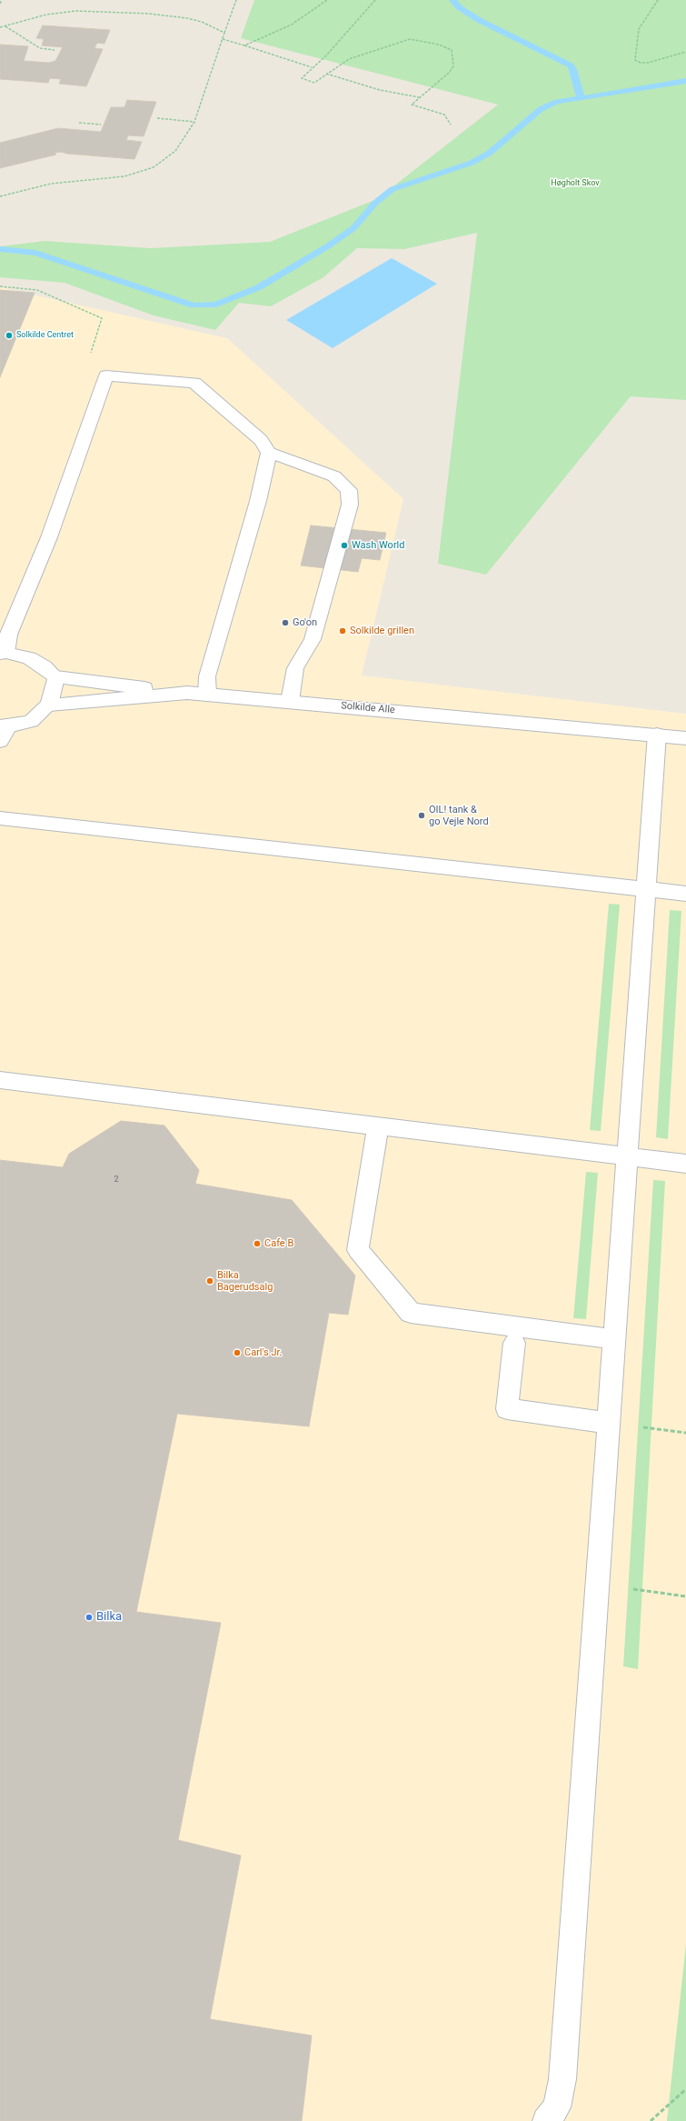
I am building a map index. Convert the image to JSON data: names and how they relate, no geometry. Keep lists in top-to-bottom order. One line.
{"streets":{"street":["Solkilde Alle"]},"parks":["Høgholt Skov"],"places":["Solkilde Centret","Wash World","Go'on","Solkilde grillen","OIL! tank & go Vejle Nord","Cafe B","Bilka Bagerudsalg","Carl's Jr.","Bilka"],"house_numbers":["2"]}
